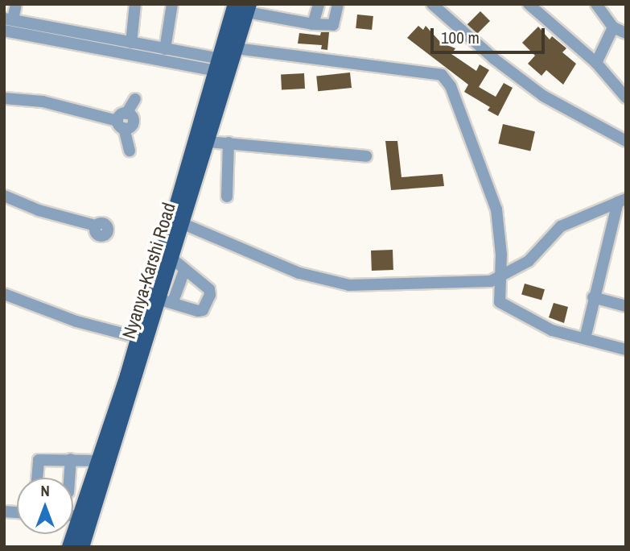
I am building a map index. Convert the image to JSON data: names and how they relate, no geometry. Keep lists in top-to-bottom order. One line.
{"streets":{"main road":["Nyanya-Karshi Road"]},"scale_bar":"100 m","north":"top"}
